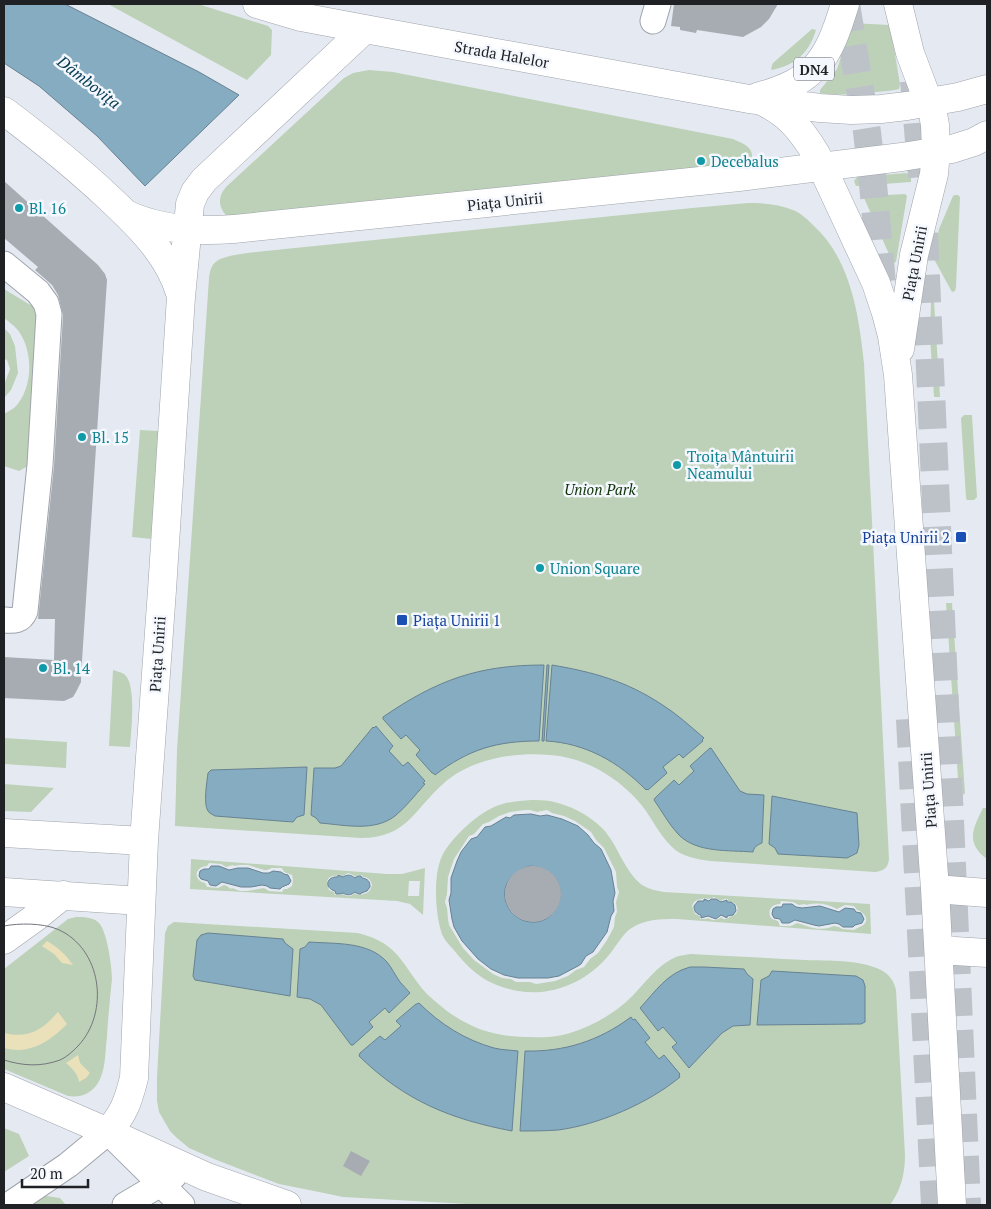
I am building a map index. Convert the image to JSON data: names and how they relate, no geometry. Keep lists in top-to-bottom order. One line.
{"streets":{"main road":["Strada Halelor","DN4","Piața Unirii"]},"crossings":[["Strada Halelor","DN4"],["Strada Halelor","Piața Unirii"],["DN4","Piața Unirii"]],"water":["Dâmbovița"],"parks":["Union Park"],"places":{"other":["Decebalus","Bl. 16","Bl. 15","Troița Mântuirii Neamului","Union Square","Bl. 14"],"transit":["Piața Unirii 2","Piața Unirii 1"]},"scale_bar":"20 m"}
